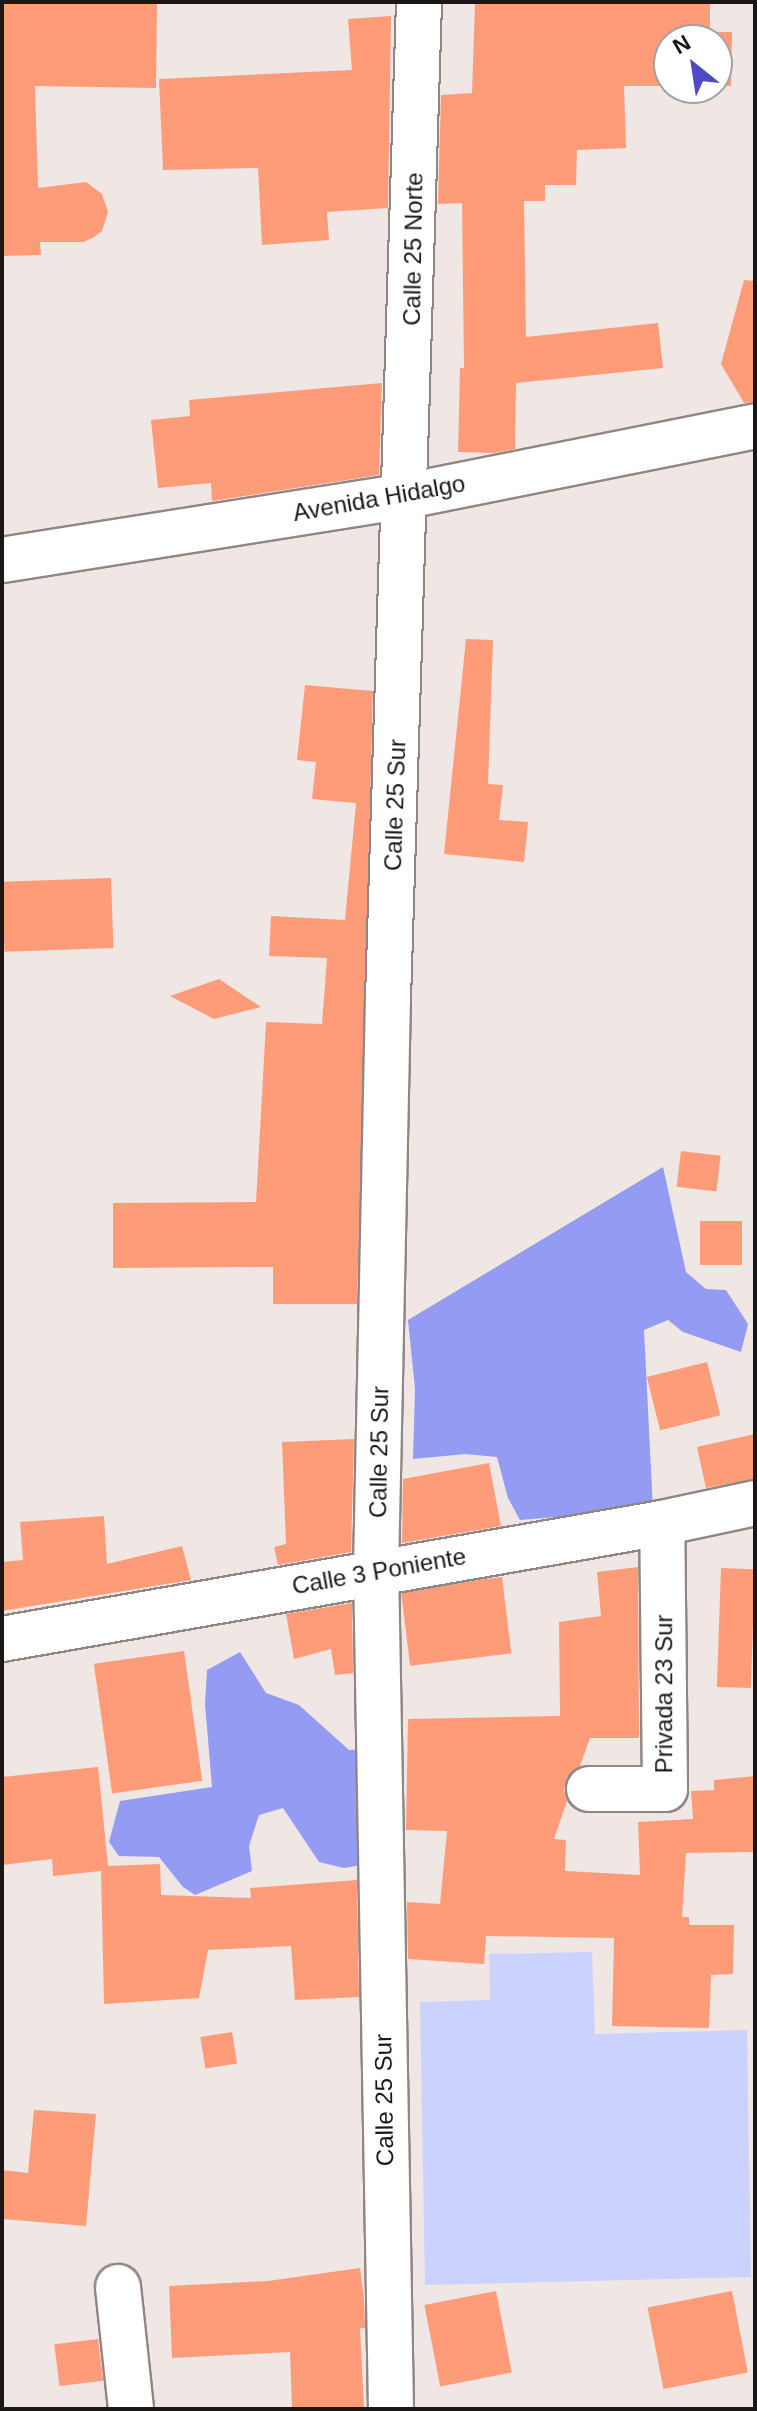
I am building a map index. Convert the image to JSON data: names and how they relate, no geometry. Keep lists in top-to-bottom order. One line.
{"streets":{"street":["Calle 25 Norte","Avenida Hidalgo","Calle 25 Sur","Calle 3 Poniente","Privada 23 Sur"]},"crossings":[["Calle 25 Norte","Avenida Hidalgo"],["Calle 25 Norte","Calle 25 Sur"],["Avenida Hidalgo","Calle 25 Sur"],["Calle 25 Sur","Calle 3 Poniente"],["Calle 3 Poniente","Privada 23 Sur"]],"north":"top left"}
